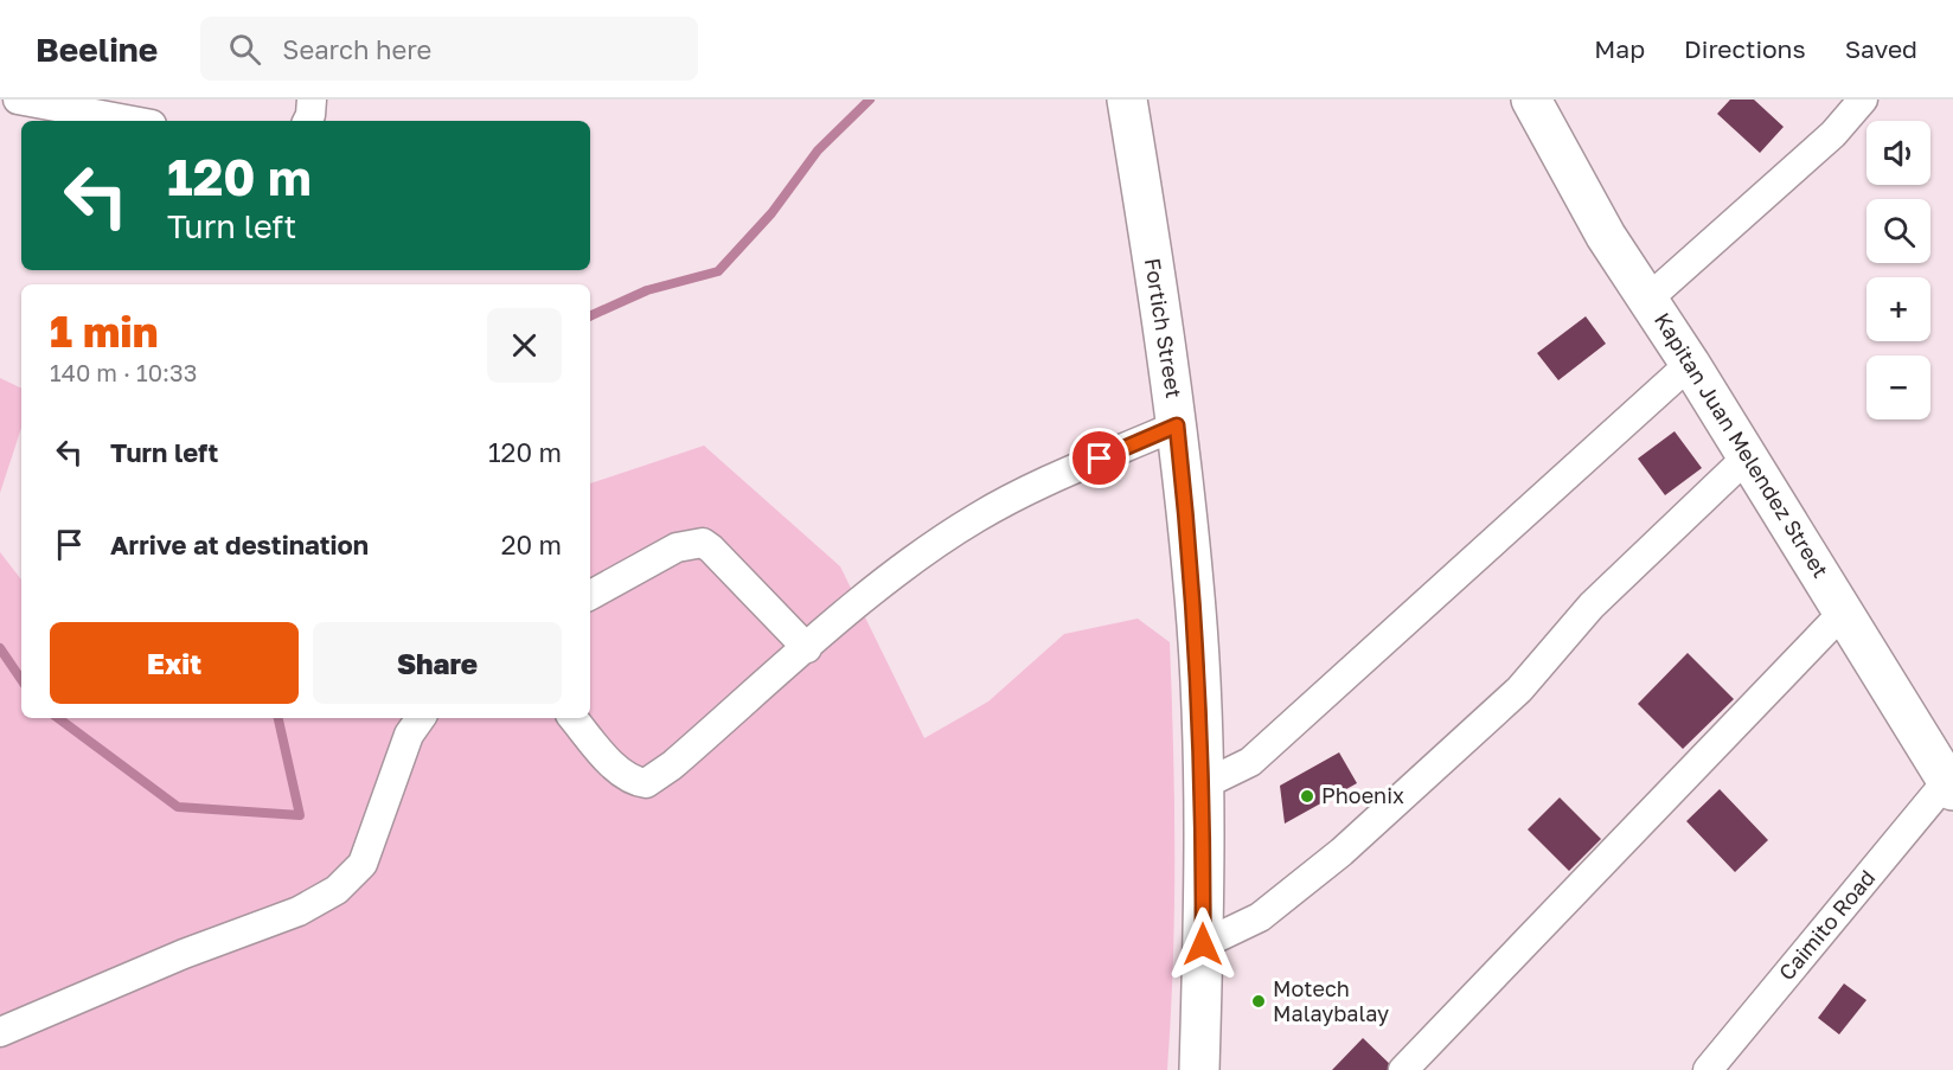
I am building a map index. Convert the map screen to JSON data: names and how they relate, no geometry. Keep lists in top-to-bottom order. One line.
{"streets":{"main road":["Fortich Street","Kapitan Juan Melendez Street"],"street":["Caimito Road"]},"crossings":[["Kapitan Juan Melendez Street","Caimito Road"]],"places":["Phoenix","Motech Malaybalay"],"page":{"header":"Beeline","search":"Search here","nav":["Map","Directions","Saved"],"map_buttons":["+","−"],"turn":["120 m","Turn left"],"heading":["1 min","140 m · 10:33"],"list":[{"name":"Turn left","value":"120 m"},{"name":"Arrive at destination","value":"20 m"}],"buttons":["Exit","Share"]}}
